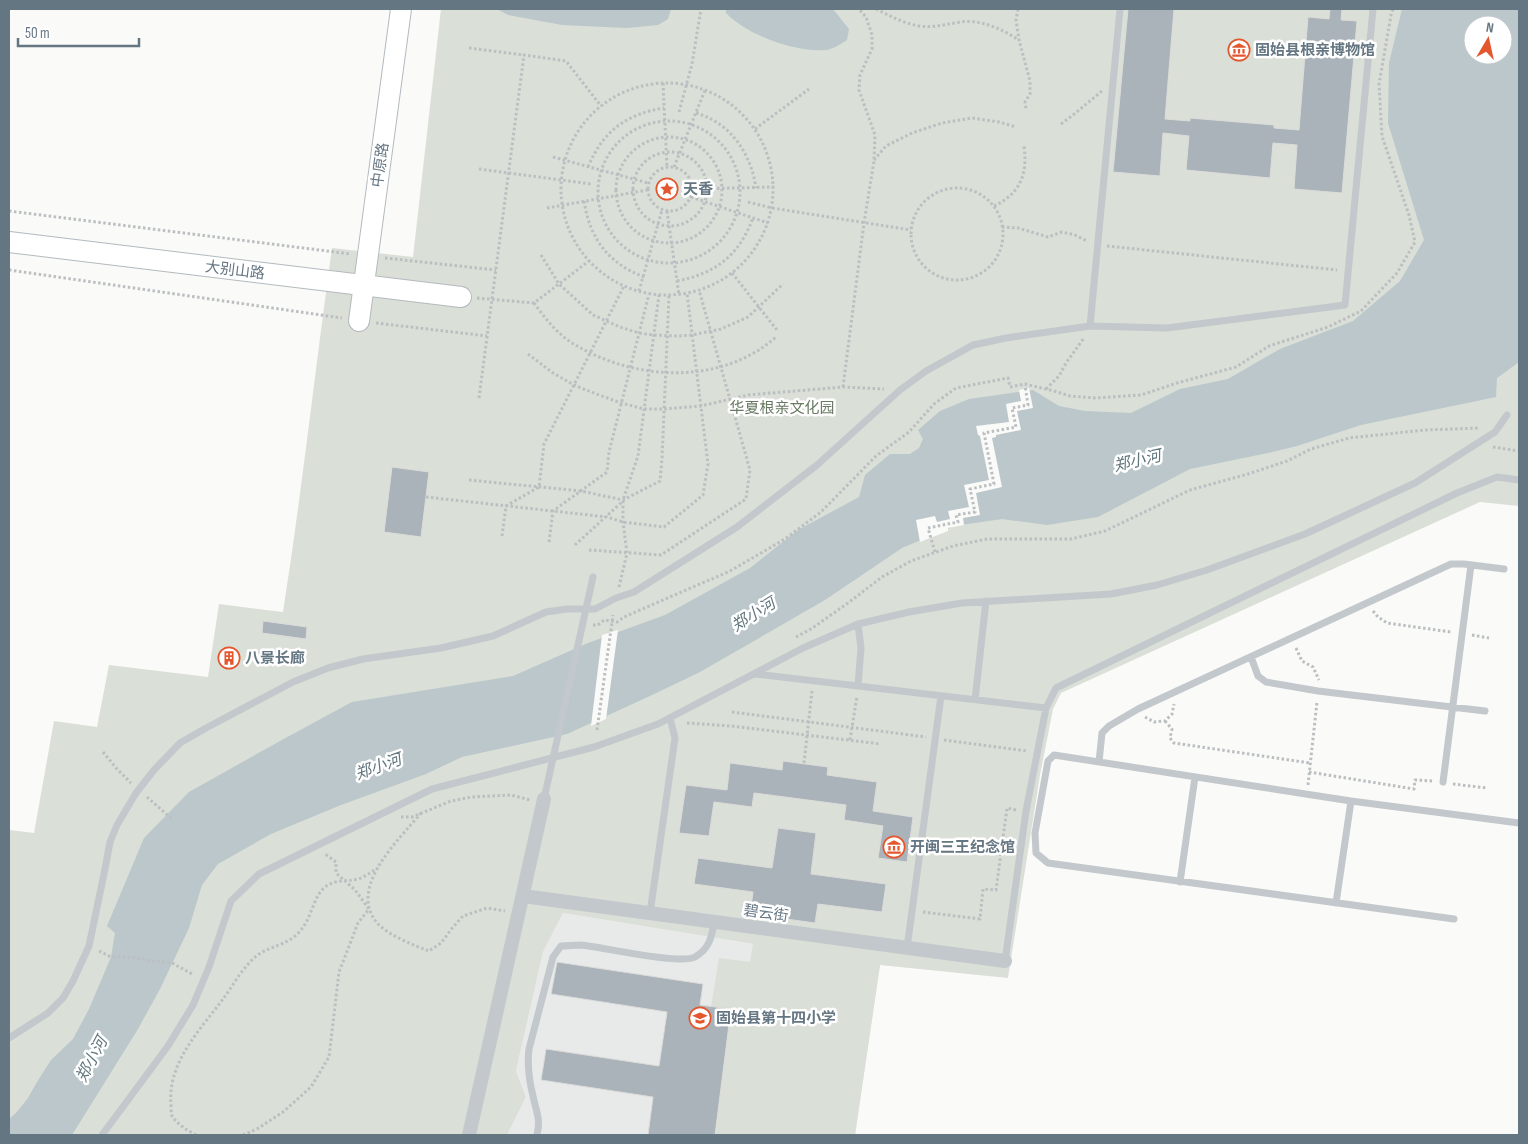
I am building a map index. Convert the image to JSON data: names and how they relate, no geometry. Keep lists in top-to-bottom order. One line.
{"streets":{"main road":["中原路","大别山路"],"street":["碧云街"]},"crossings":[["中原路","大别山路"]],"water":["郑小河"],"parks":["华夏根亲文化园"],"places":{"museum":["固始县根亲博物馆","开闽三王纪念馆"],"place":["天香"],"building":["八景长廊"],"school or university":["固始县第十四小学"]},"scale_bar":"50 m","north":"top"}
